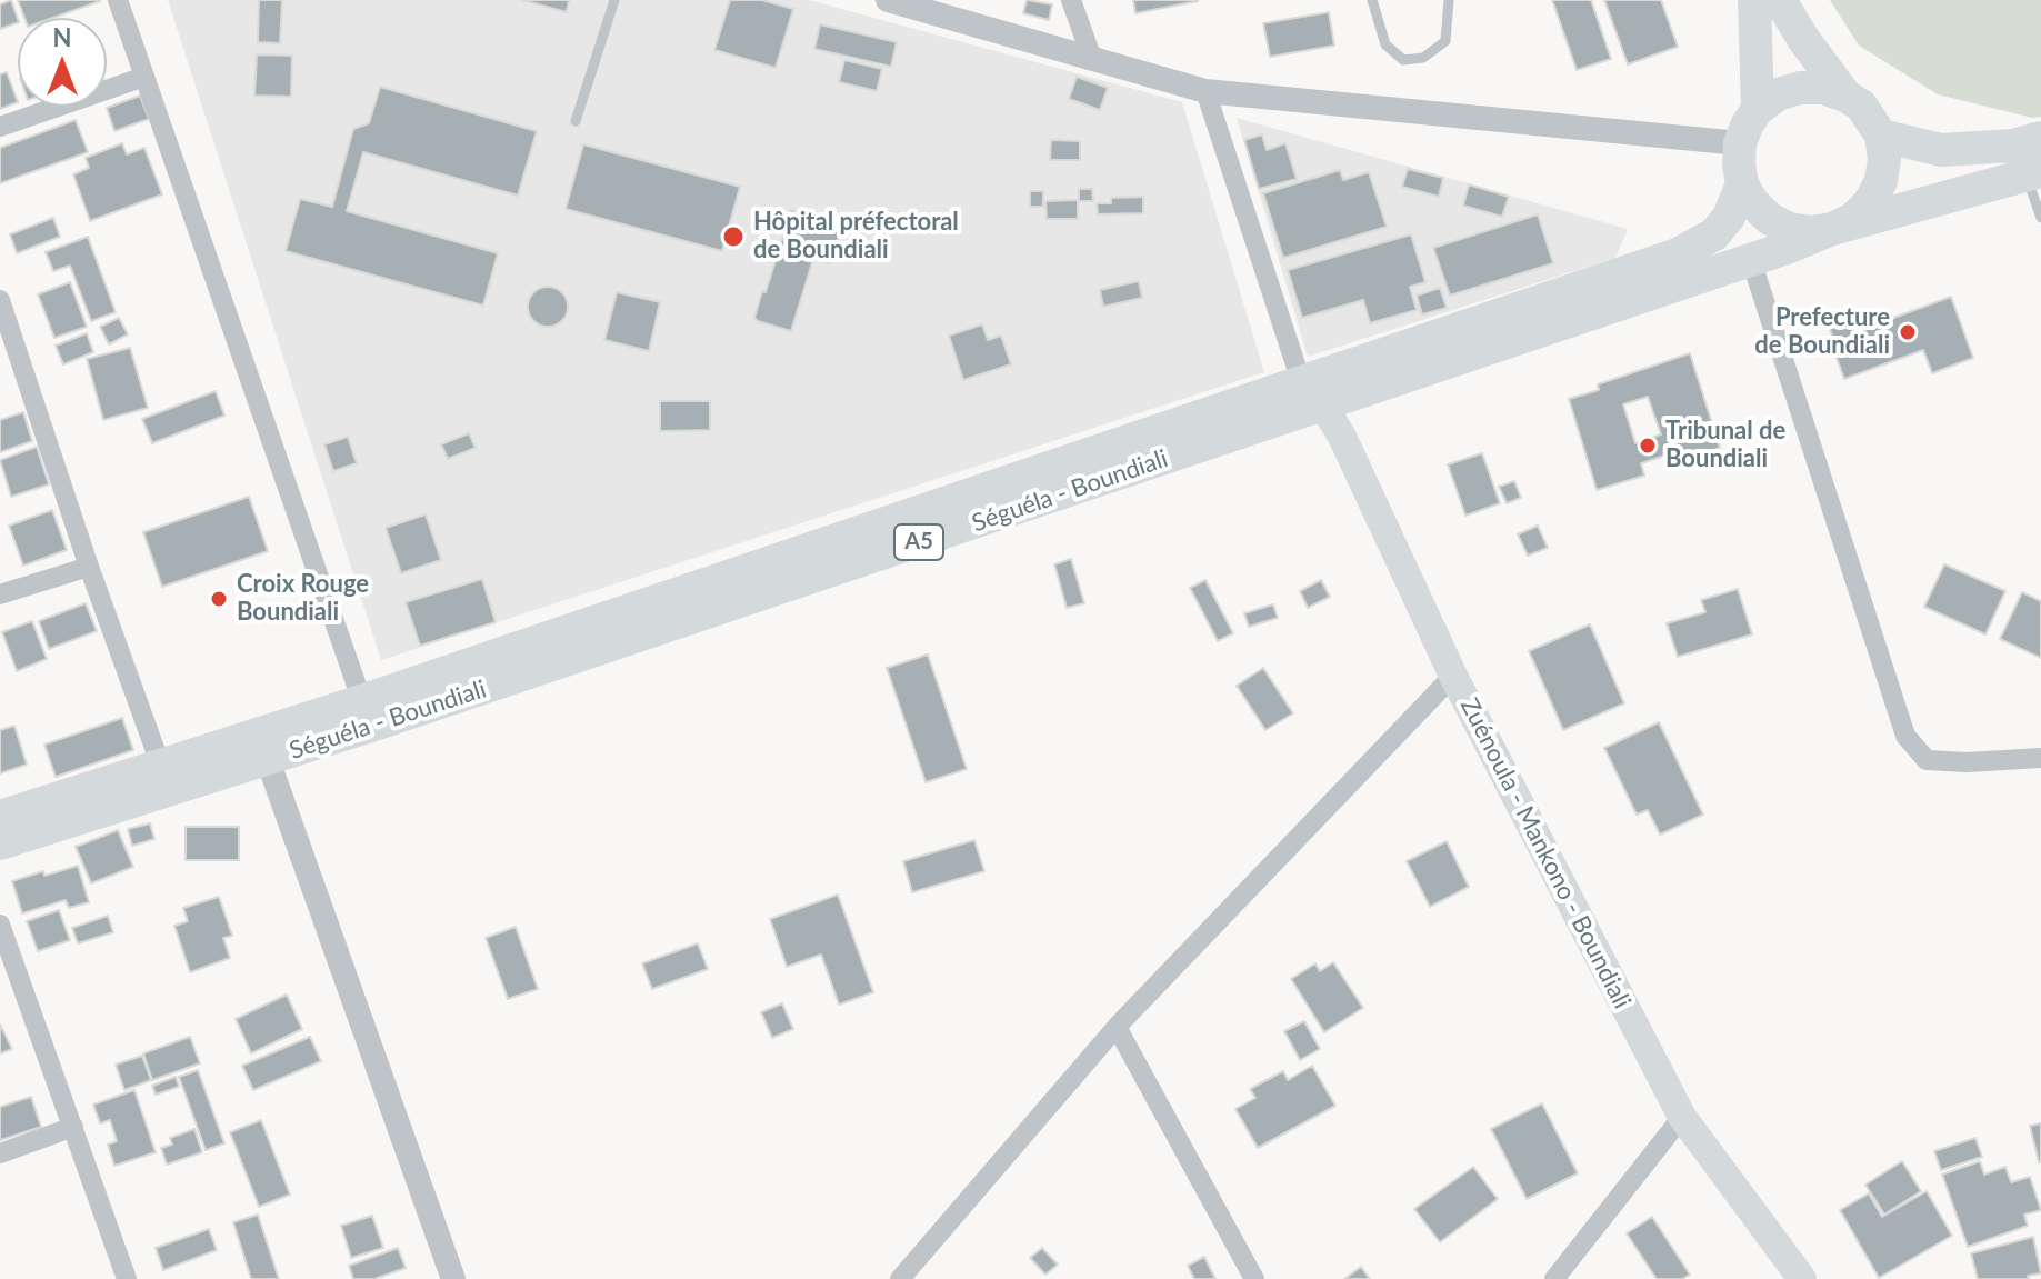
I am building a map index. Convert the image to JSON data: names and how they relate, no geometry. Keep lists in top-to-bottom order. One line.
{"streets":{"main road":["Séguéla - Boundiali","A5","Zuénoula - Mankono - Boundiali"]},"crossings":[["Séguéla - Boundiali","Zuénoula - Mankono - Boundiali"]],"places":["Hôpital préfectoral de Boundiali","Prefecture de Boundiali","Tribunal de Boundiali","Croix Rouge Boundiali"],"north":"top"}
